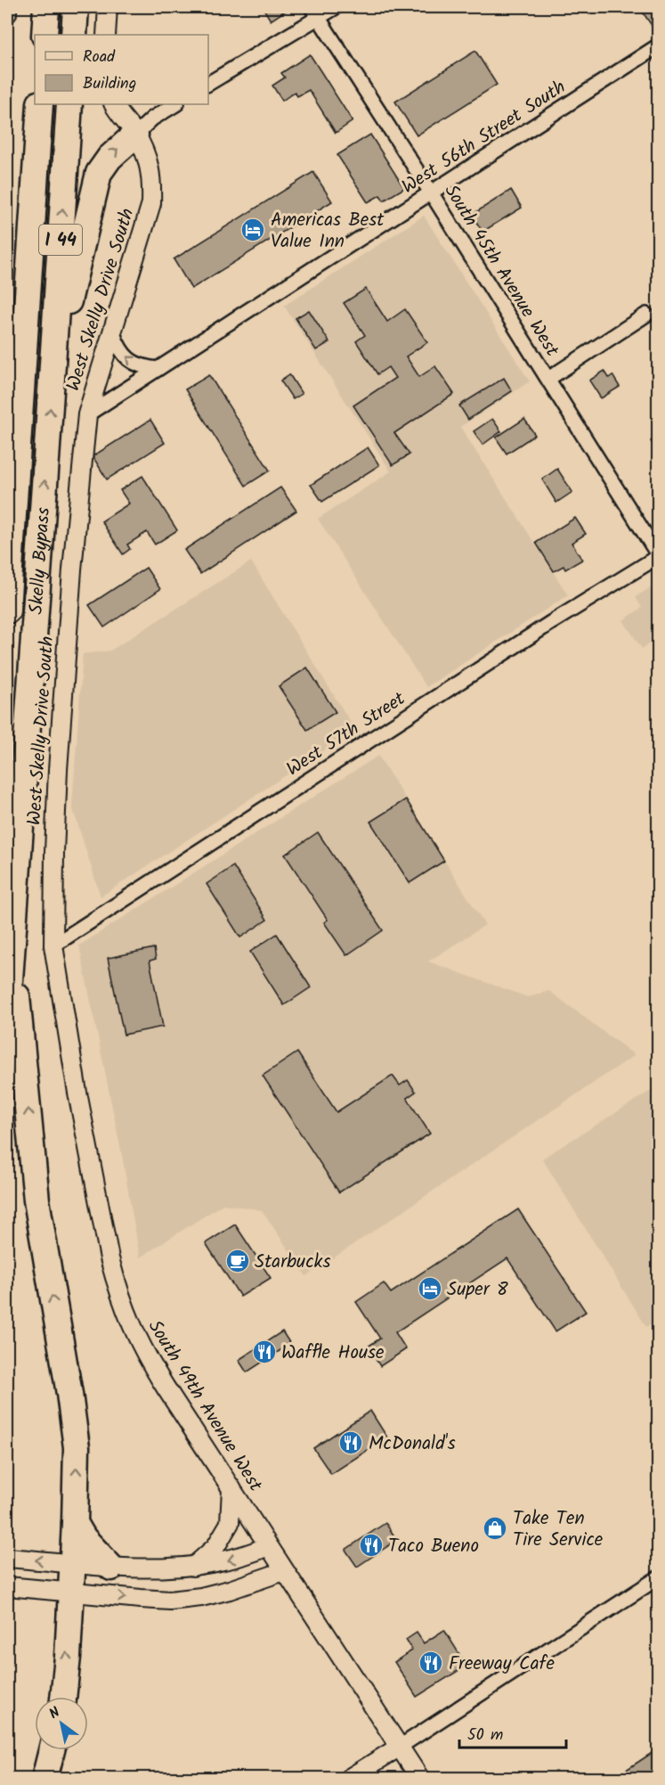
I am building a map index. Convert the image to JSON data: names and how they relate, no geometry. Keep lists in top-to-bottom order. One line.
{"streets":{"highway":["I 44","Skelly Bypass"],"street":["West 56th Street South","South 45th Avenue West","West Skelly Drive South","West 57th Street","South 49th Avenue West"]},"crossings":[["West 56th Street South","South 45th Avenue West"],["West 56th Street South","West Skelly Drive South"],["South 45th Avenue West","West 57th Street"],["West Skelly Drive South","West 57th Street"],["West Skelly Drive South","South 49th Avenue West"]],"places":{"hotel":["Americas Best Value Inn","Super 8"],"cafe":["Starbucks"],"restaurant":["Waffle House","McDonald's","Taco Bueno","Freeway Cafe"],"shop":["Take Ten Tire Service"]},"legend":["Road","Building"],"scale_bar":"50 m","north":"top left"}
